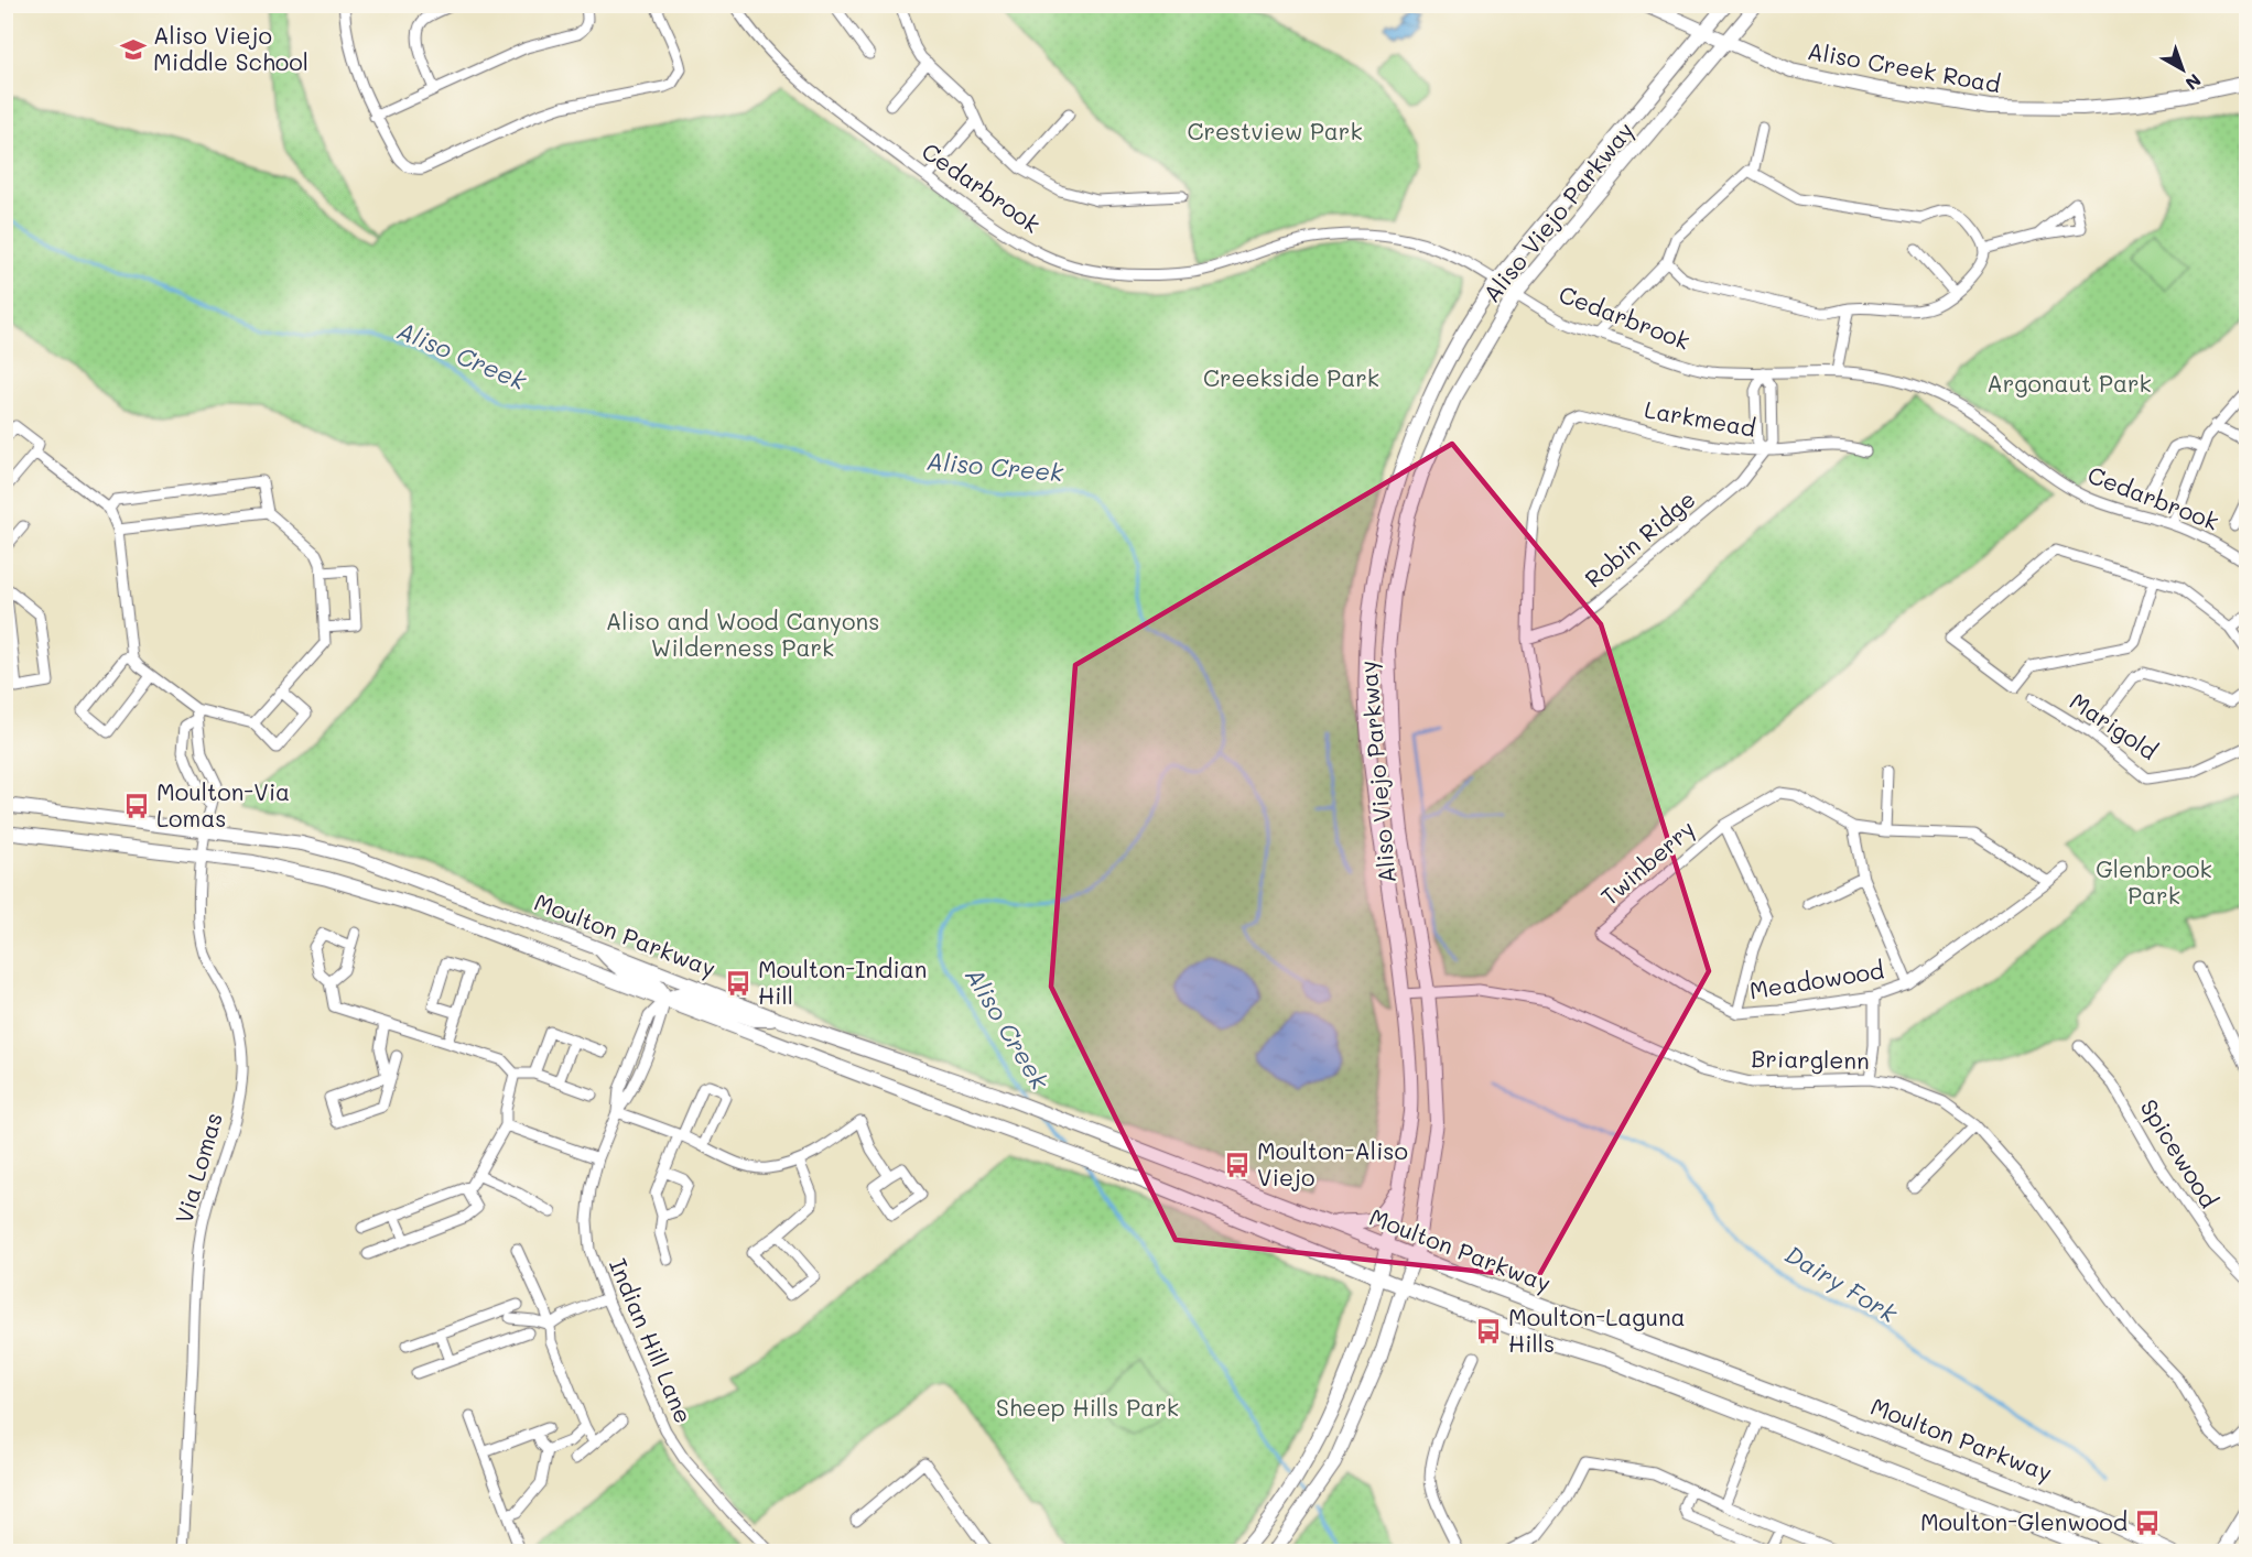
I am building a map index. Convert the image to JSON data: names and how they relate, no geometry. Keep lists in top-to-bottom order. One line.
{"streets":{"main road":["Aliso Creek Road","Aliso Viejo Parkway","Moulton Parkway"],"street":["Cedarbrook","Larkmead","Robin Ridge","Marigold","Twinberry","Meadowood","Briarglenn","Spicewood","Via Lomas","Indian Hill Lane"]},"crossings":[["Aliso Creek Road","Aliso Viejo Parkway"],["Cedarbrook","Aliso Viejo Parkway"],["Cedarbrook","Robin Ridge"],["Aliso Viejo Parkway","Moulton Parkway"],["Aliso Viejo Parkway","Briarglenn"],["Larkmead","Robin Ridge"],["Twinberry","Meadowood"],["Moulton Parkway","Via Lomas"],["Moulton Parkway","Indian Hill Lane"]],"water":["Aliso Creek","Dairy Fork"],"parks":["Crestview Park","Creekside Park","Argonaut Park","Aliso and Wood Canyons Wilderness Park","Glenbrook Park","Sheep Hills Park"],"places":{"school or university":["Aliso Viejo Middle School"],"bus stop":["Moulton-Via Lomas","Moulton-Indian Hill","Moulton-Aliso Viejo","Moulton-Laguna Hills","Moulton-Glenwood"]},"north":"bottom right"}
